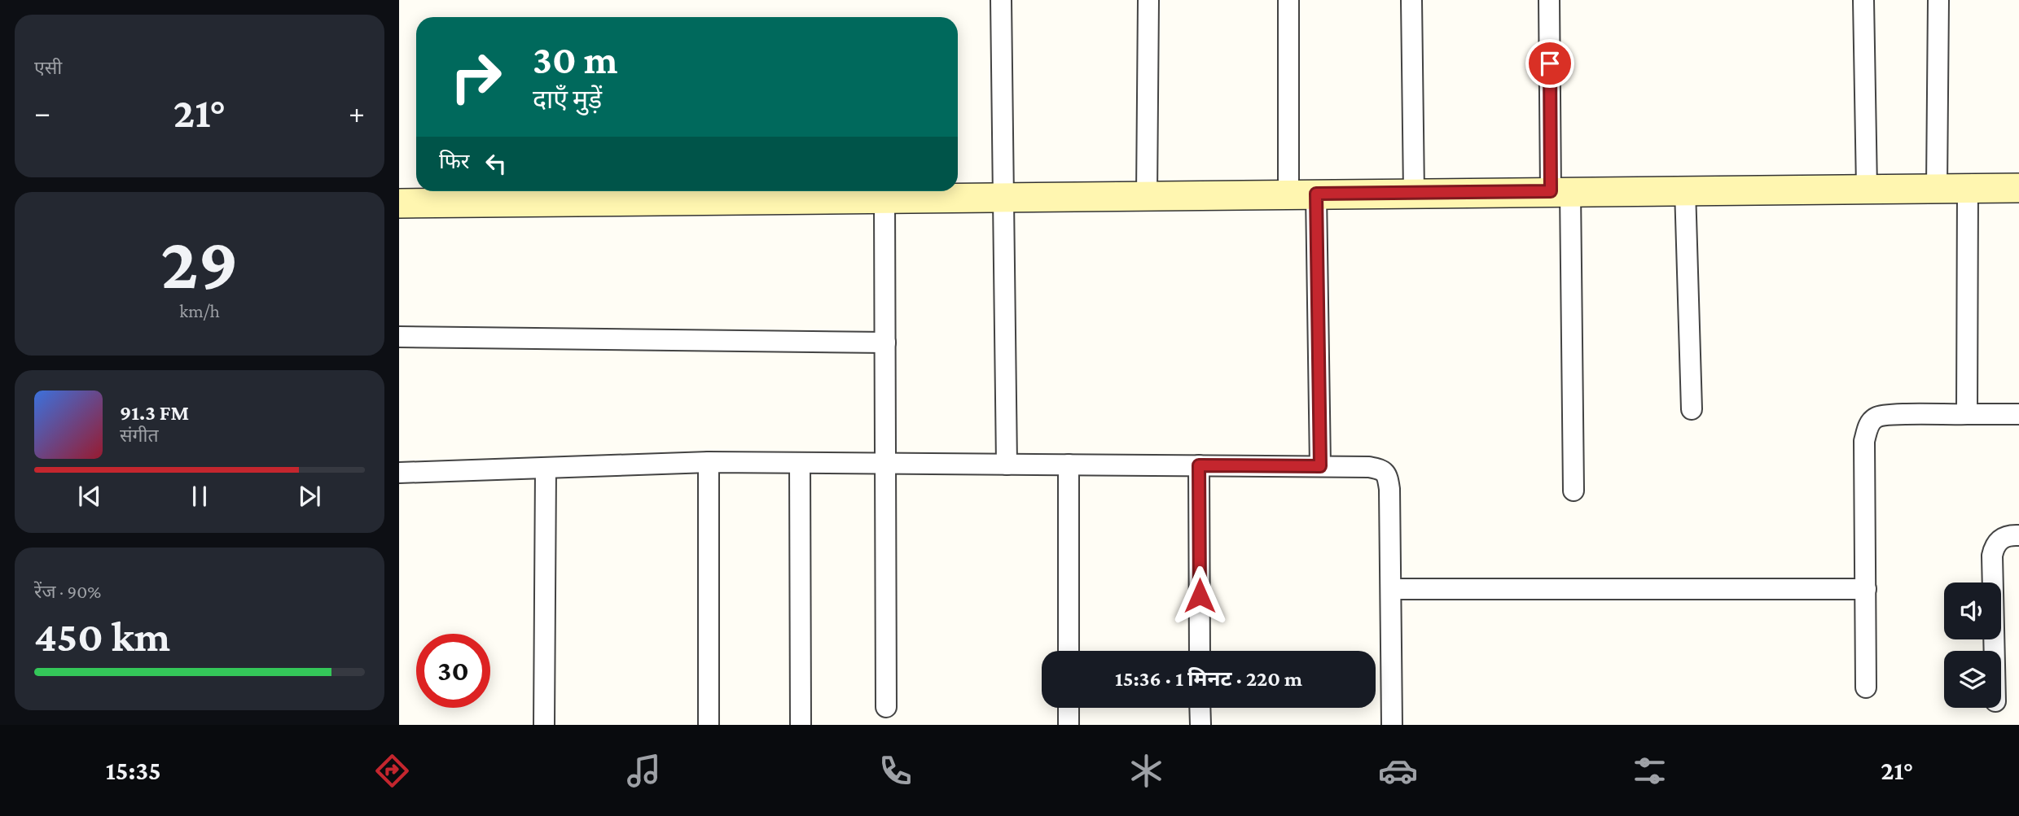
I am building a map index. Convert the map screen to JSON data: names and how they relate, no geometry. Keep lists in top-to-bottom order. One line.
{"page":{"tile":["एसी",["29","km/h"],["रेंज · 90%","450 km"]],"turn":["30 m","दाएँ मुड़ें"],"heat":["−","21°","+"],"then":"फिर","song":["91.3 FM","संगीत"],"limit":"30","trip":"15:36 · 1 मिनट · 220 m","tabs":["15:35","21°"]}}
